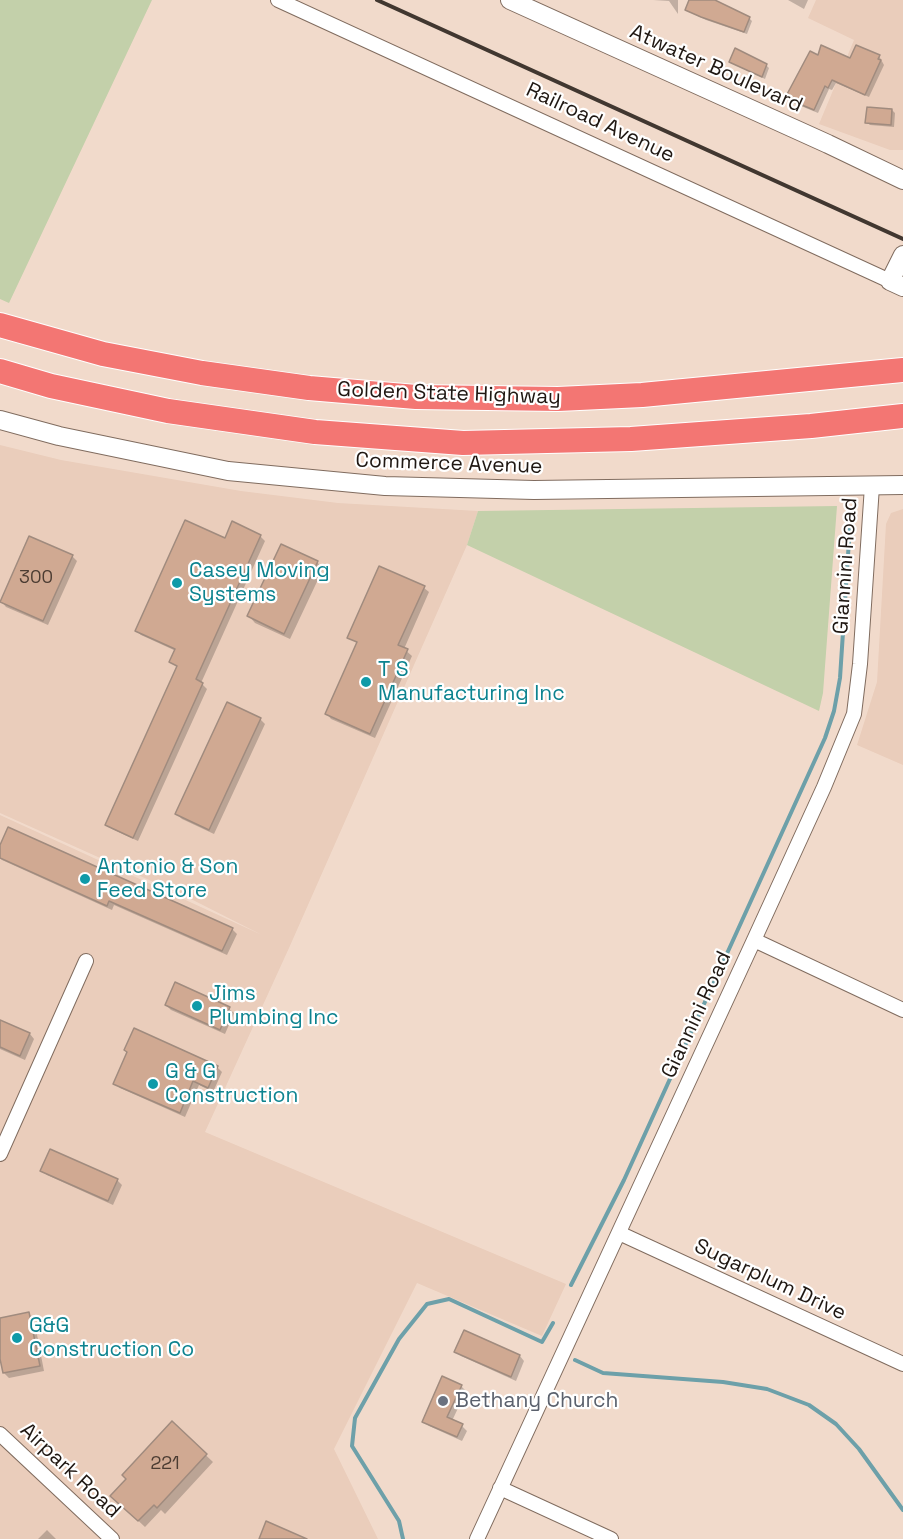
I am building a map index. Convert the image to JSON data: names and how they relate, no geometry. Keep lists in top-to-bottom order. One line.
{"streets":{"highway":["Golden State Highway"],"street":["Atwater Boulevard","Railroad Avenue","Commerce Avenue","Giannini Road","Sugarplum Drive","Airpark Road"]},"crossings":[["Commerce Avenue","Giannini Road"],["Giannini Road","Sugarplum Drive"]],"places":["Casey Moving Systems","T S Manufacturing Inc","Antonio & Son Feed Store","Jims Plumbing Inc","G & G Construction","G&G Construction Co","Bethany Church"],"house_numbers":["300","221"]}
